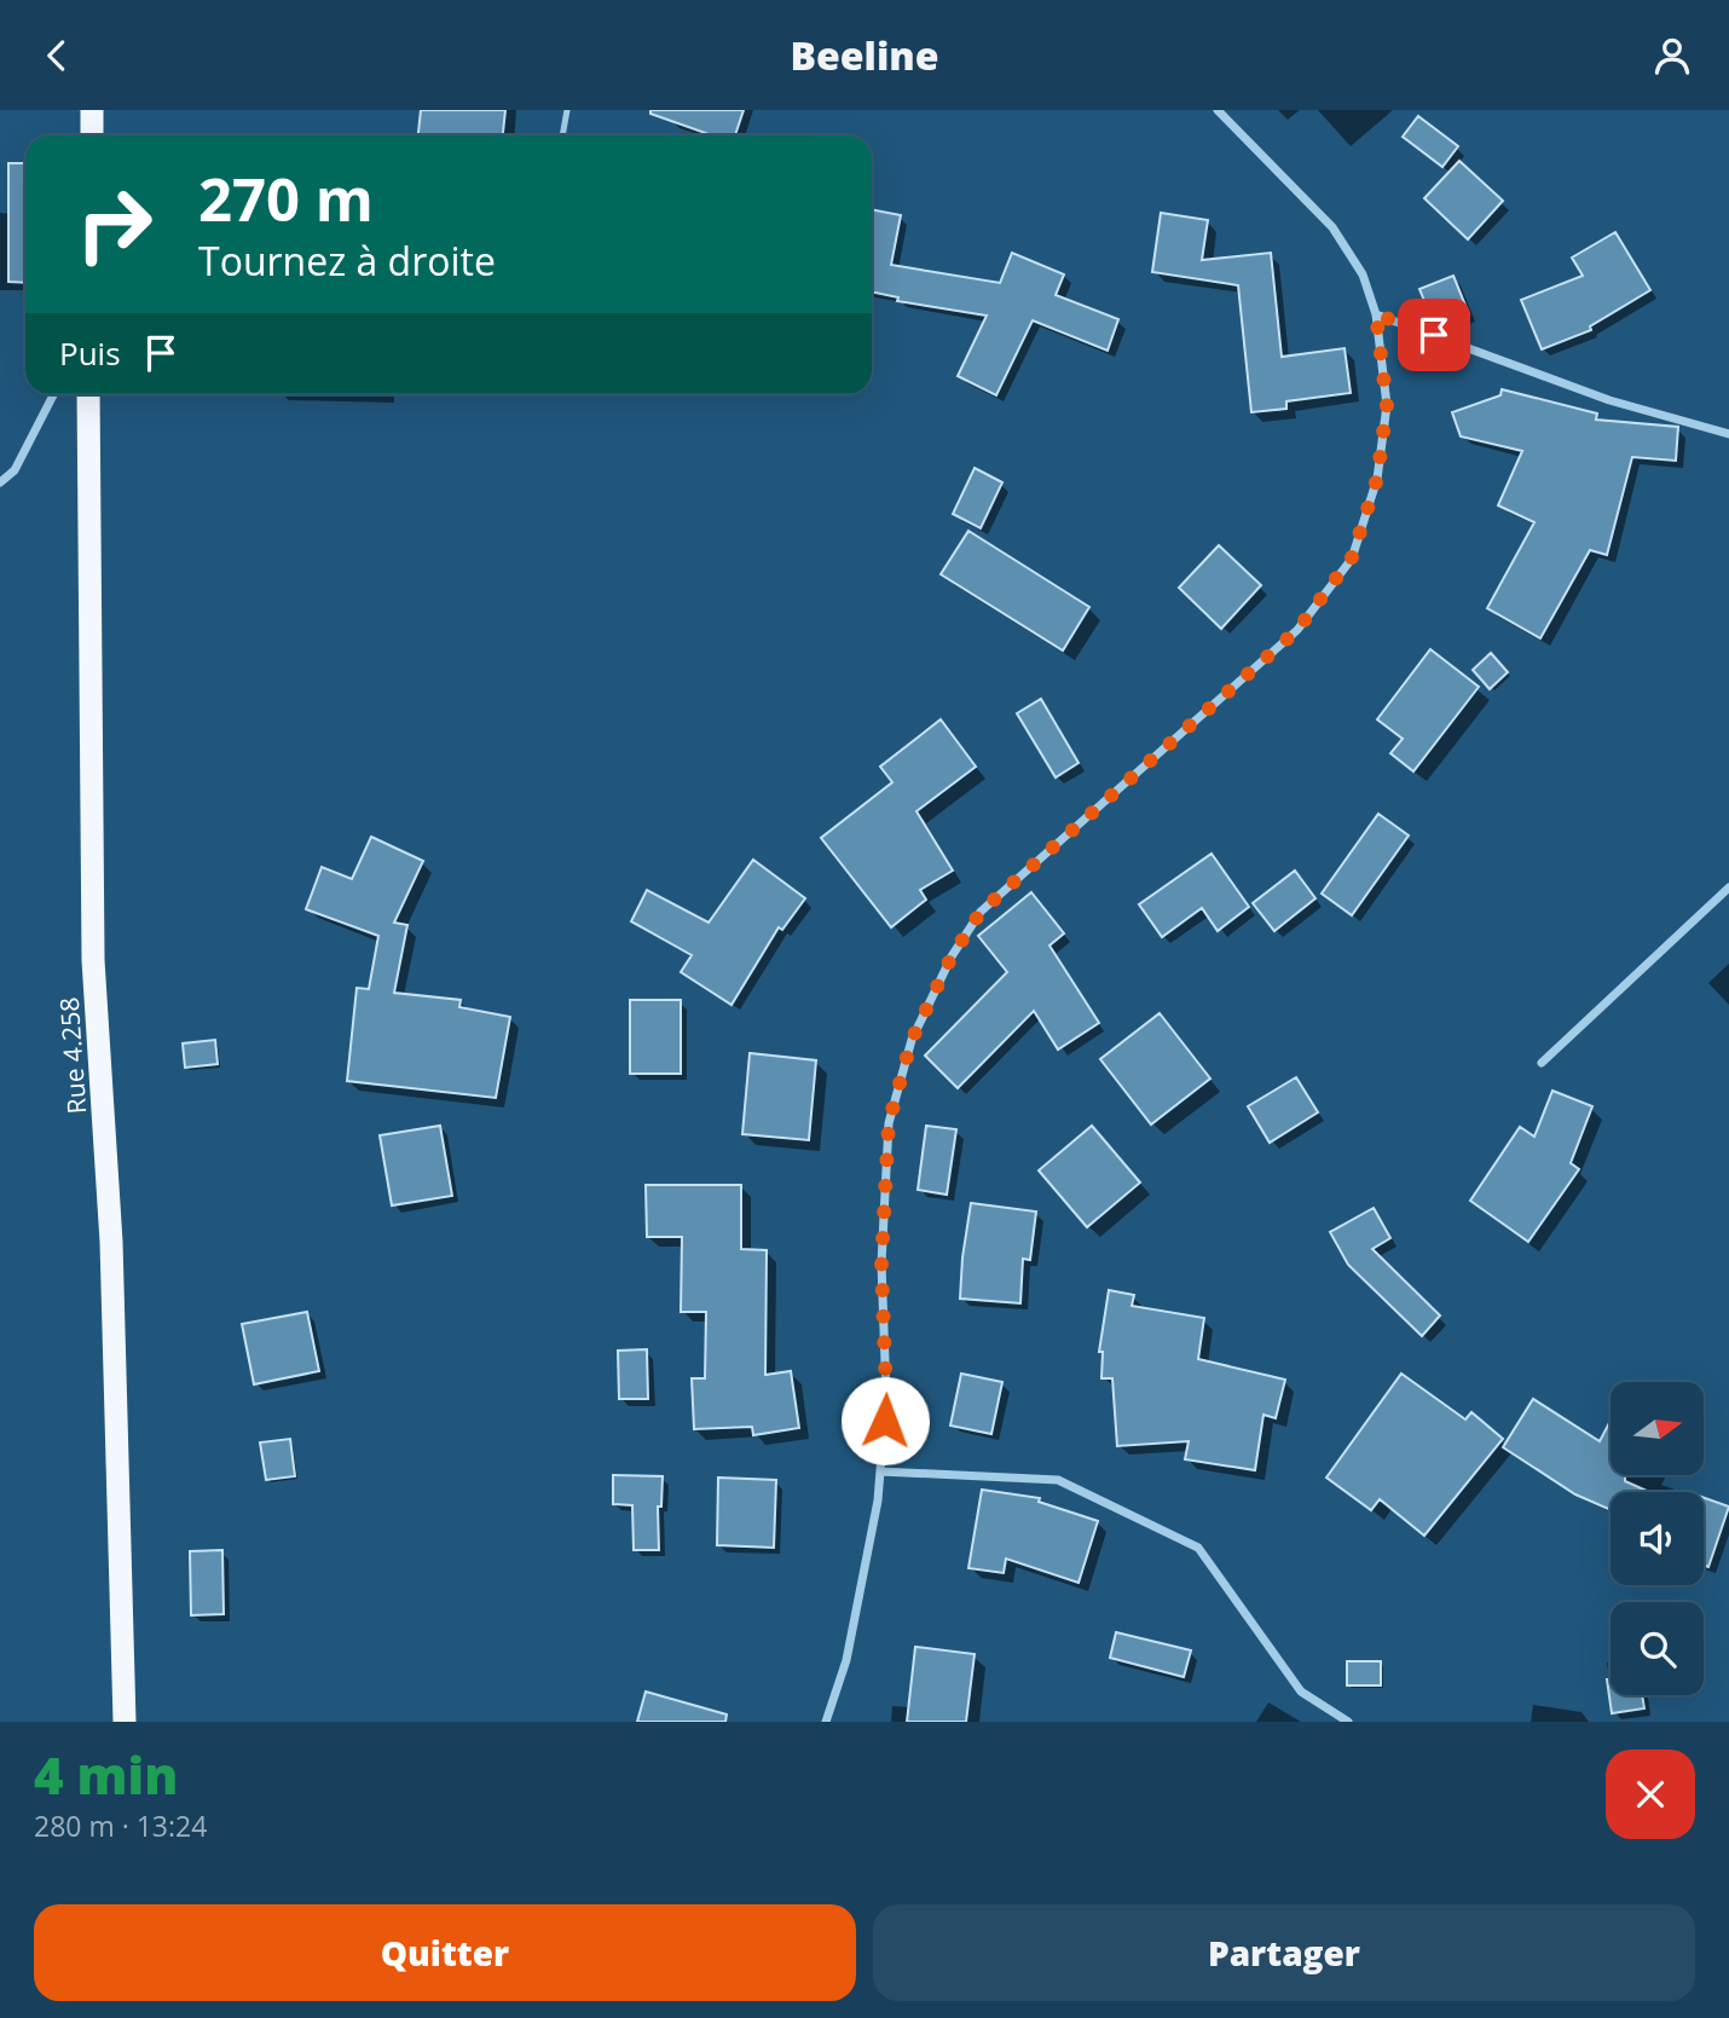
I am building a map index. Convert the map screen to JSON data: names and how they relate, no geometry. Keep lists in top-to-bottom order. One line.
{"streets":{"highway":["Rue 4.258"]},"north":"right","page":{"header":"Beeline","turn":["270 m","Tournez à droite"],"then":"Puis","heading":["4 min","280 m · 13:24"],"buttons":["Quitter","Partager"]}}
